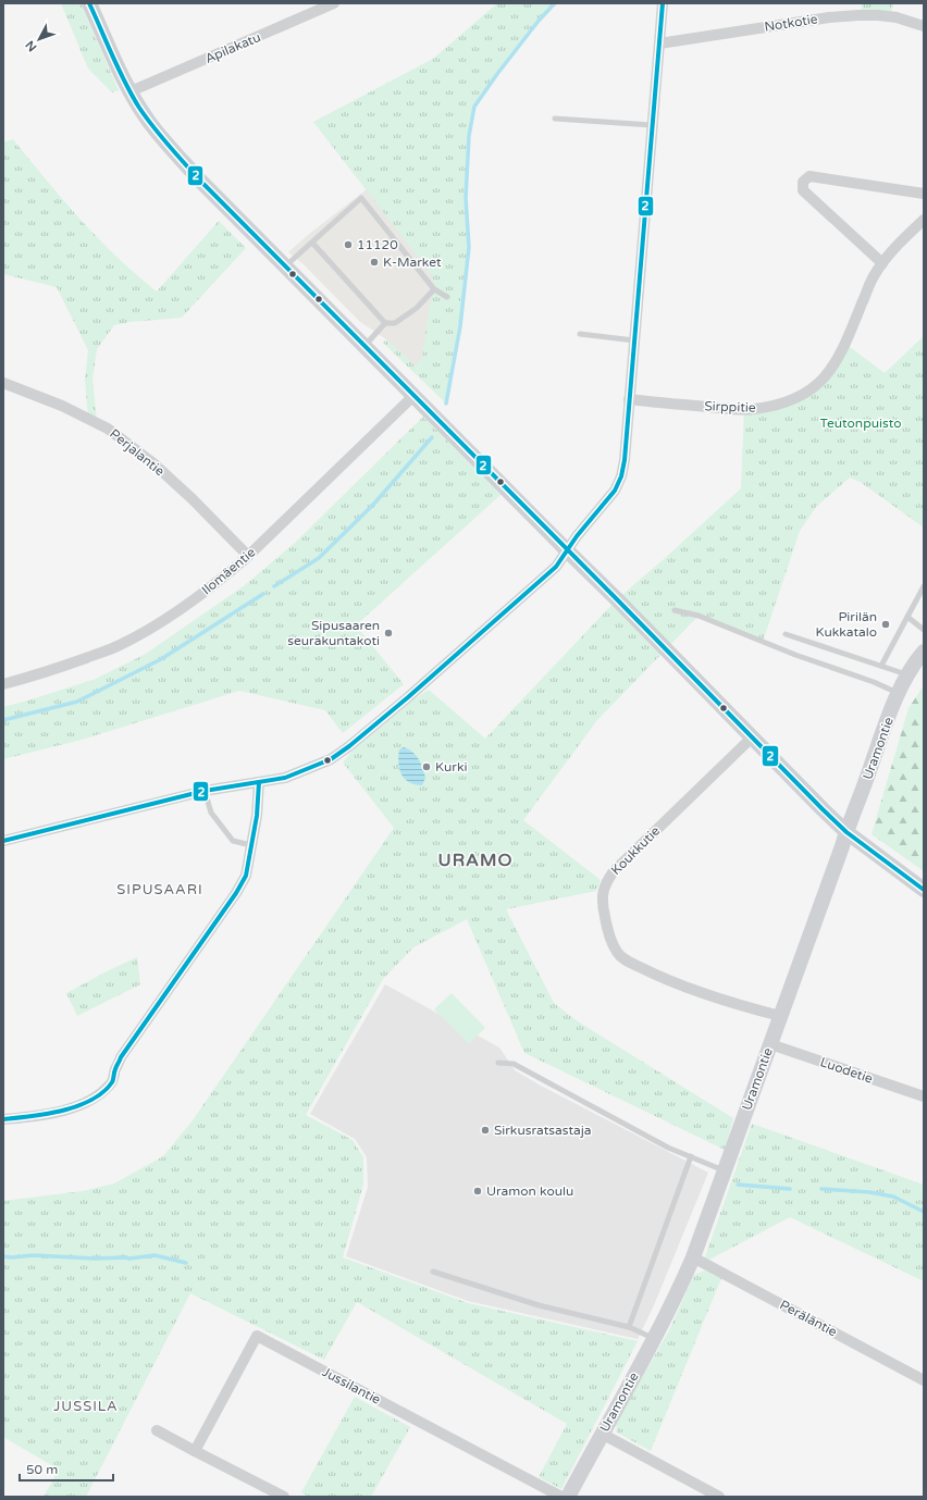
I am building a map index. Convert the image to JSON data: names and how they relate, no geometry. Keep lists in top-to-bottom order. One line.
{"streets":{"street":["Notkotie","Apilakatu","Sirppitie","Perjalantie","Ilomäentie","Uramontie","Koukkutie","Luodetie","Peräläntie","Jussilantie"]},"crossings":[["Perjalantie","Ilomäentie"],["Uramontie","Koukkutie"],["Uramontie","Luodetie"],["Uramontie","Peräläntie"]],"districts":["URAMO","SIPUSAARI","JUSSILA"],"parks":["Teutonpuisto"],"places":["11120","K-Market","Pirilän Kukkatalo","Sipusaaren seurakuntakoti","Kurki","Sirkusratsastaja","Uramon koulu"],"lines":["transit line 2"],"scale_bar":"50 m","north":"bottom left"}
